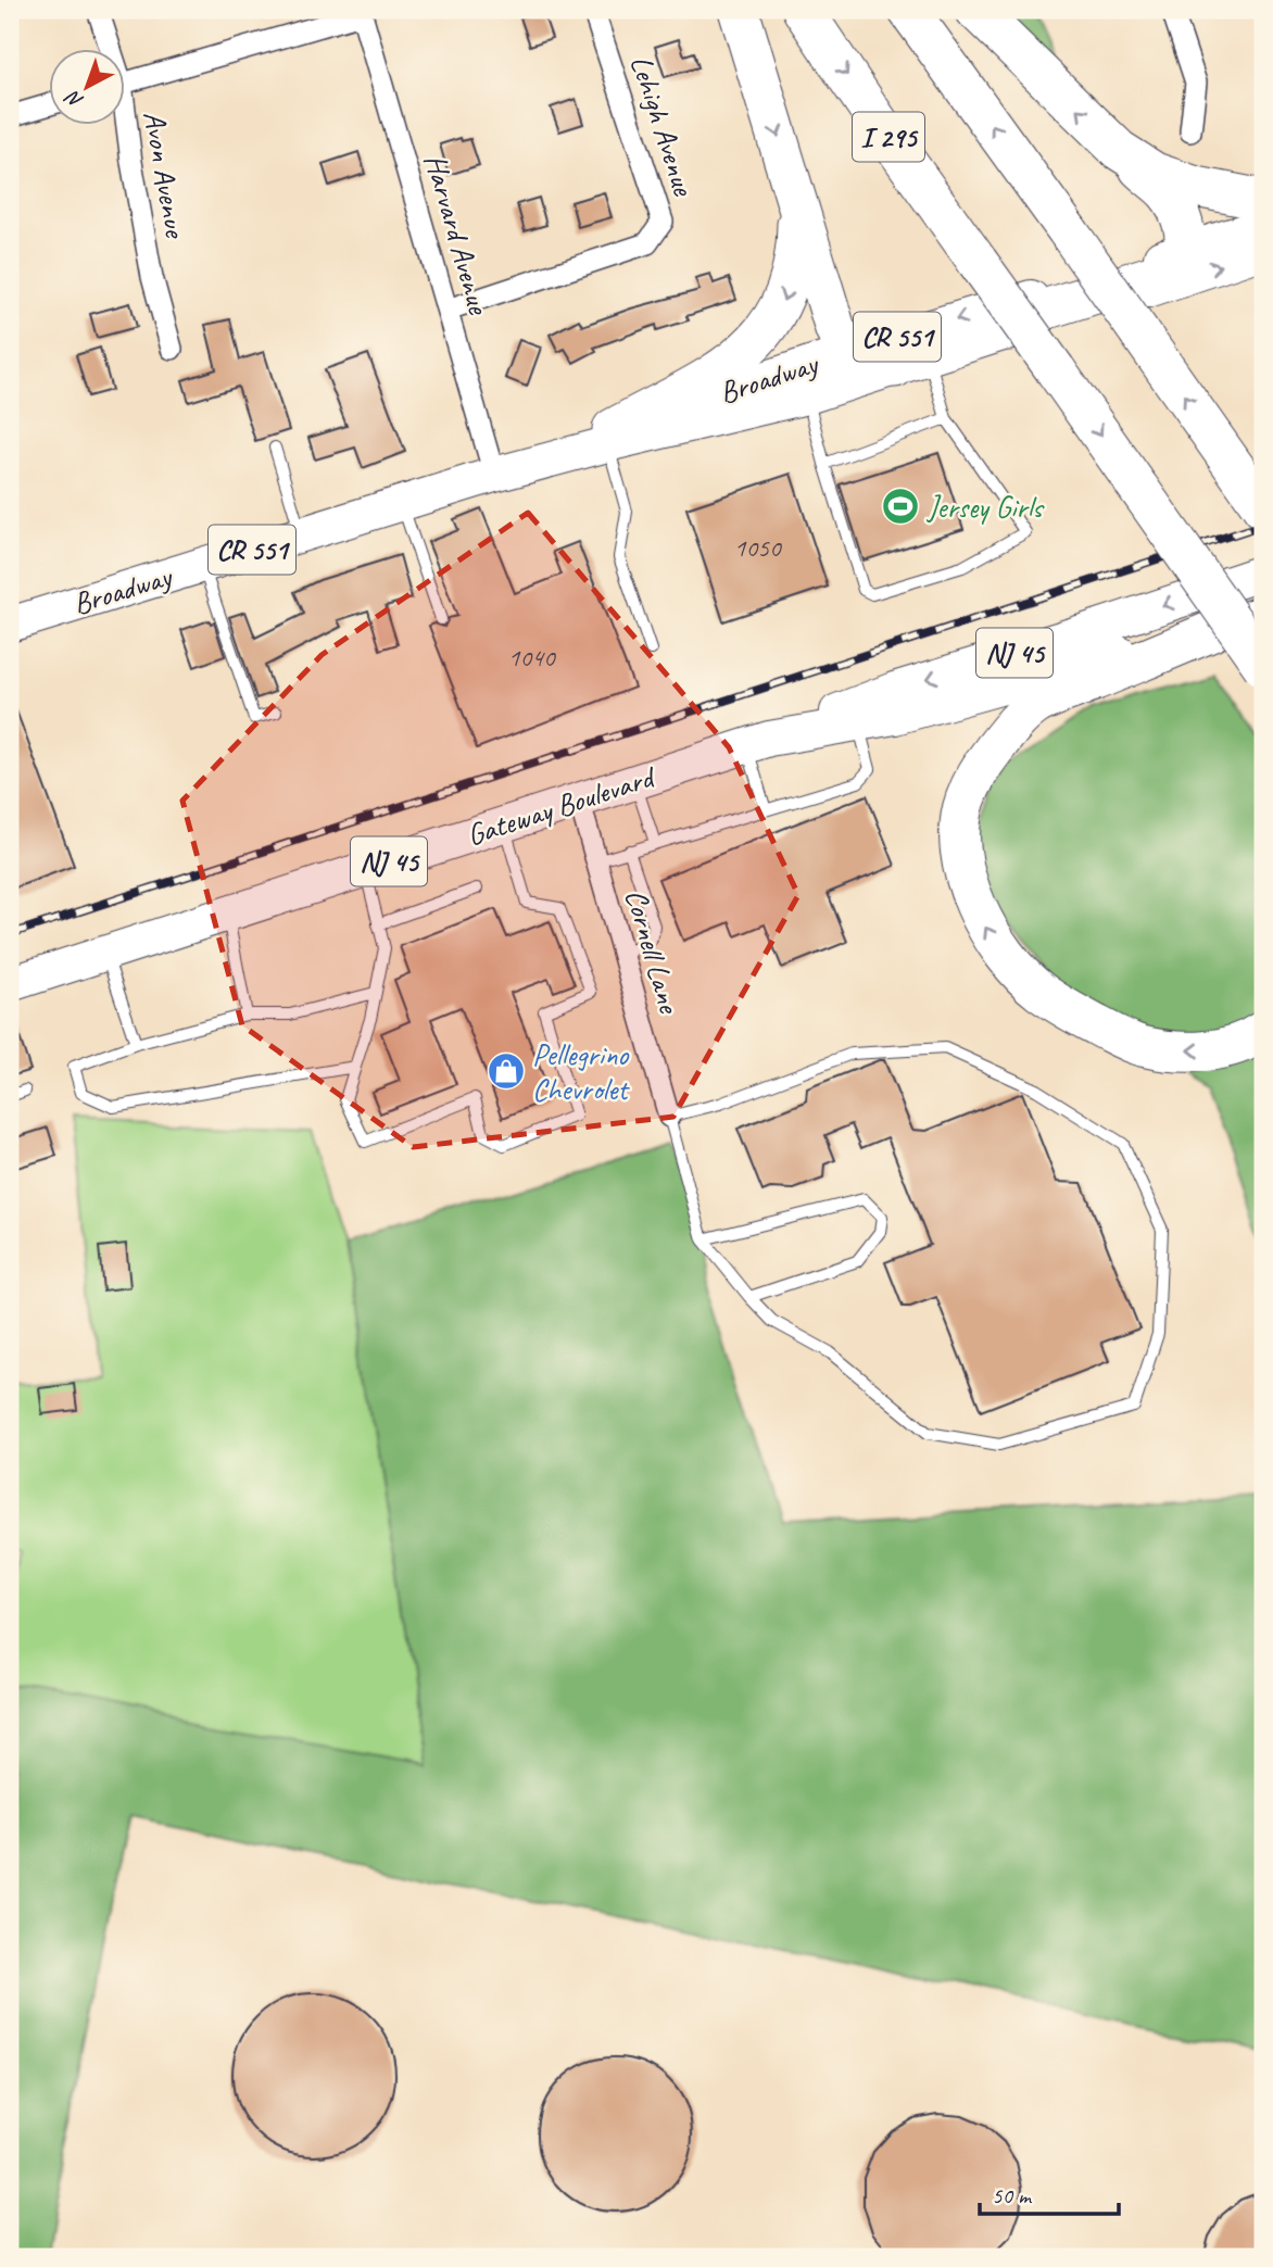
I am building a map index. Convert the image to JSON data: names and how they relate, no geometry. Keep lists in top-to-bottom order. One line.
{"streets":{"highway":["I 295"],"main road":["CR 551","Broadway","NJ 45","Gateway Boulevard"],"street":["Lehigh Avenue","Avon Avenue","Harvard Avenue","Cornell Lane"]},"crossings":[["Lehigh Avenue","Harvard Avenue"],["Harvard Avenue","Broadway"],["NJ 45","Gateway Boulevard"],["Gateway Boulevard","Cornell Lane"]],"places":{"sports":["Jersey Girls"],"shop":["Pellegrino Chevrolet"]},"house_numbers":["1050","1040"],"scale_bar":"50 m","north":"bottom left"}
